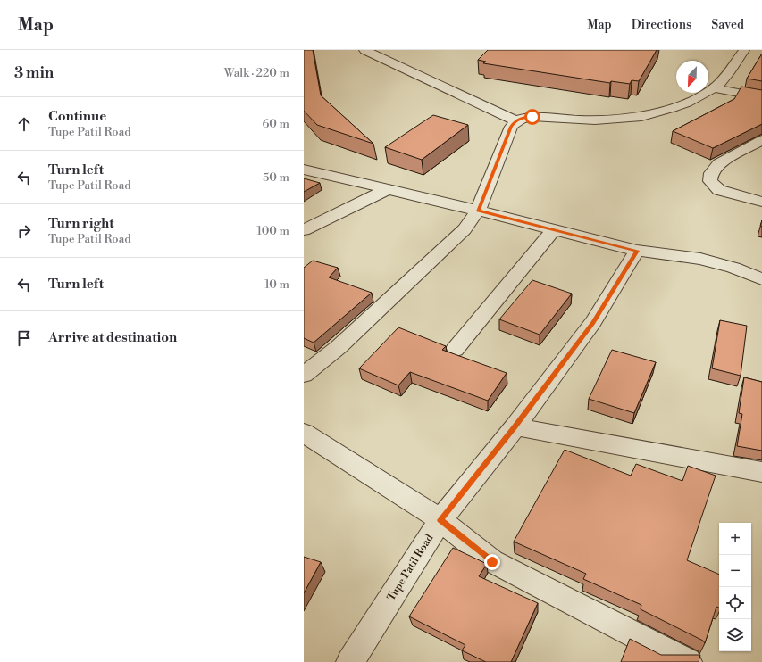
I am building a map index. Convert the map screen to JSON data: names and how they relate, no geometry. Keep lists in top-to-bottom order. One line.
{"streets":{"street":["Tupe Patil Road"]},"north":"bottom left","page":{"header":"Map","nav":["Map","Directions","Saved"],"heading":["3 min","Walk · 220 m"],"list":[["Continue","Tupe Patil Road","60 m"],["Turn left","Tupe Patil Road","50 m"],["Turn right","Tupe Patil Road","100 m"],["Turn left","10 m"],"Arrive at destination"],"map_buttons":["+","−"]}}
